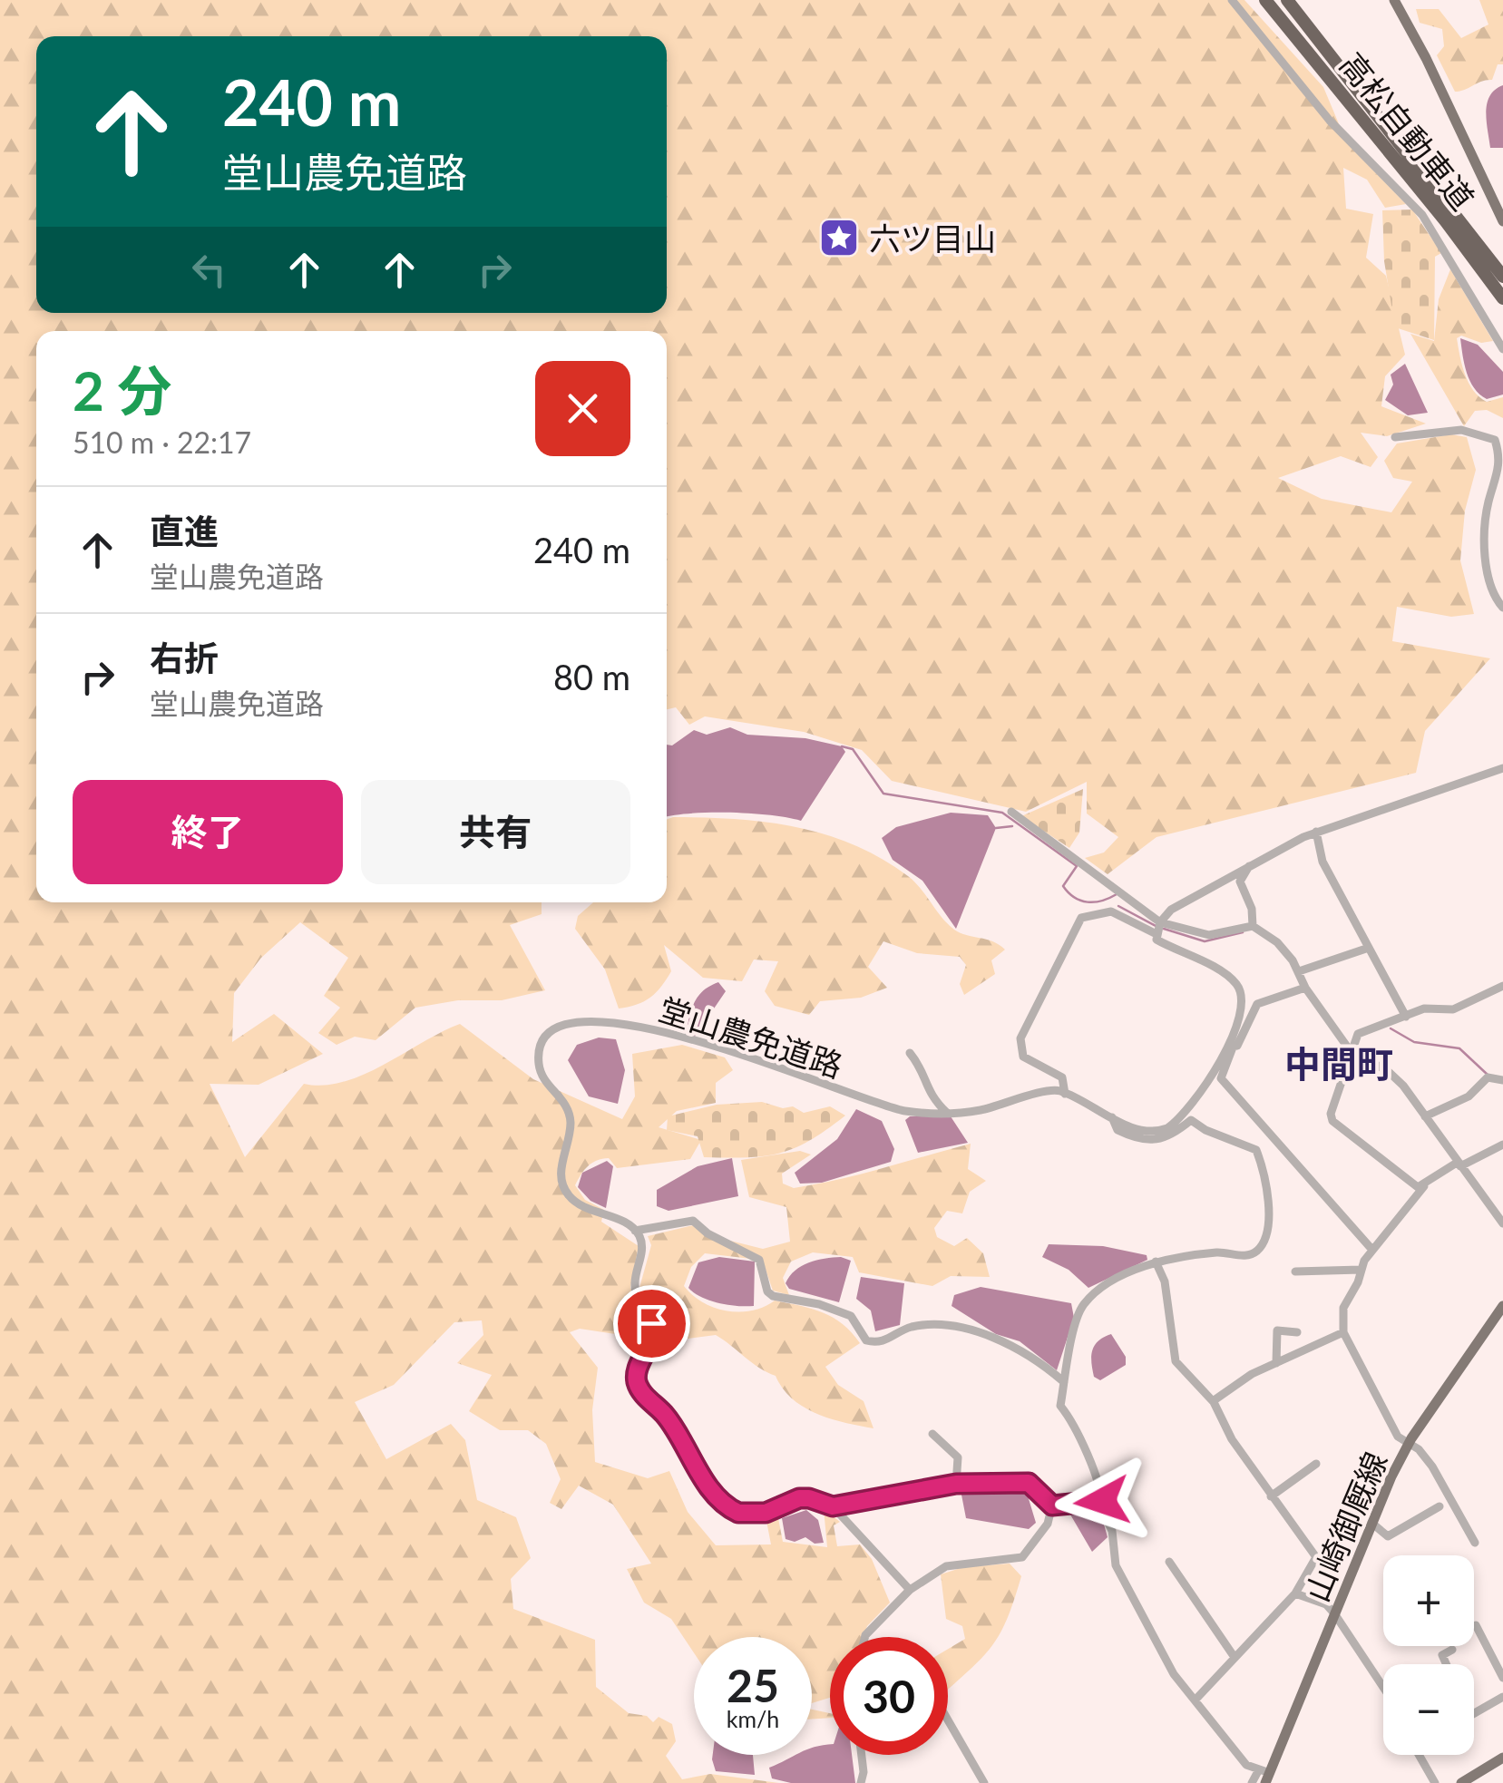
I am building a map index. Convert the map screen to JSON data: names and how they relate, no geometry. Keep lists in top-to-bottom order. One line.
{"streets":{"highway":["高松自動車道"],"main road":["山崎御厩線"],"street":["堂山農免道路"]},"districts":["中間町"],"places":{"place":["六ツ目山"]},"page":{"turn":["240 m","堂山農免道路"],"heading":["2 分","510 m · 22:17"],"list":[{"name":"直進","note":"堂山農免道路","value":"240 m"},{"name":"右折","note":"堂山農免道路","value":"80 m"}],"buttons":["終了","共有"],"map_buttons":["+","−"],"speed":"25 km/h","limit":"30"}}
